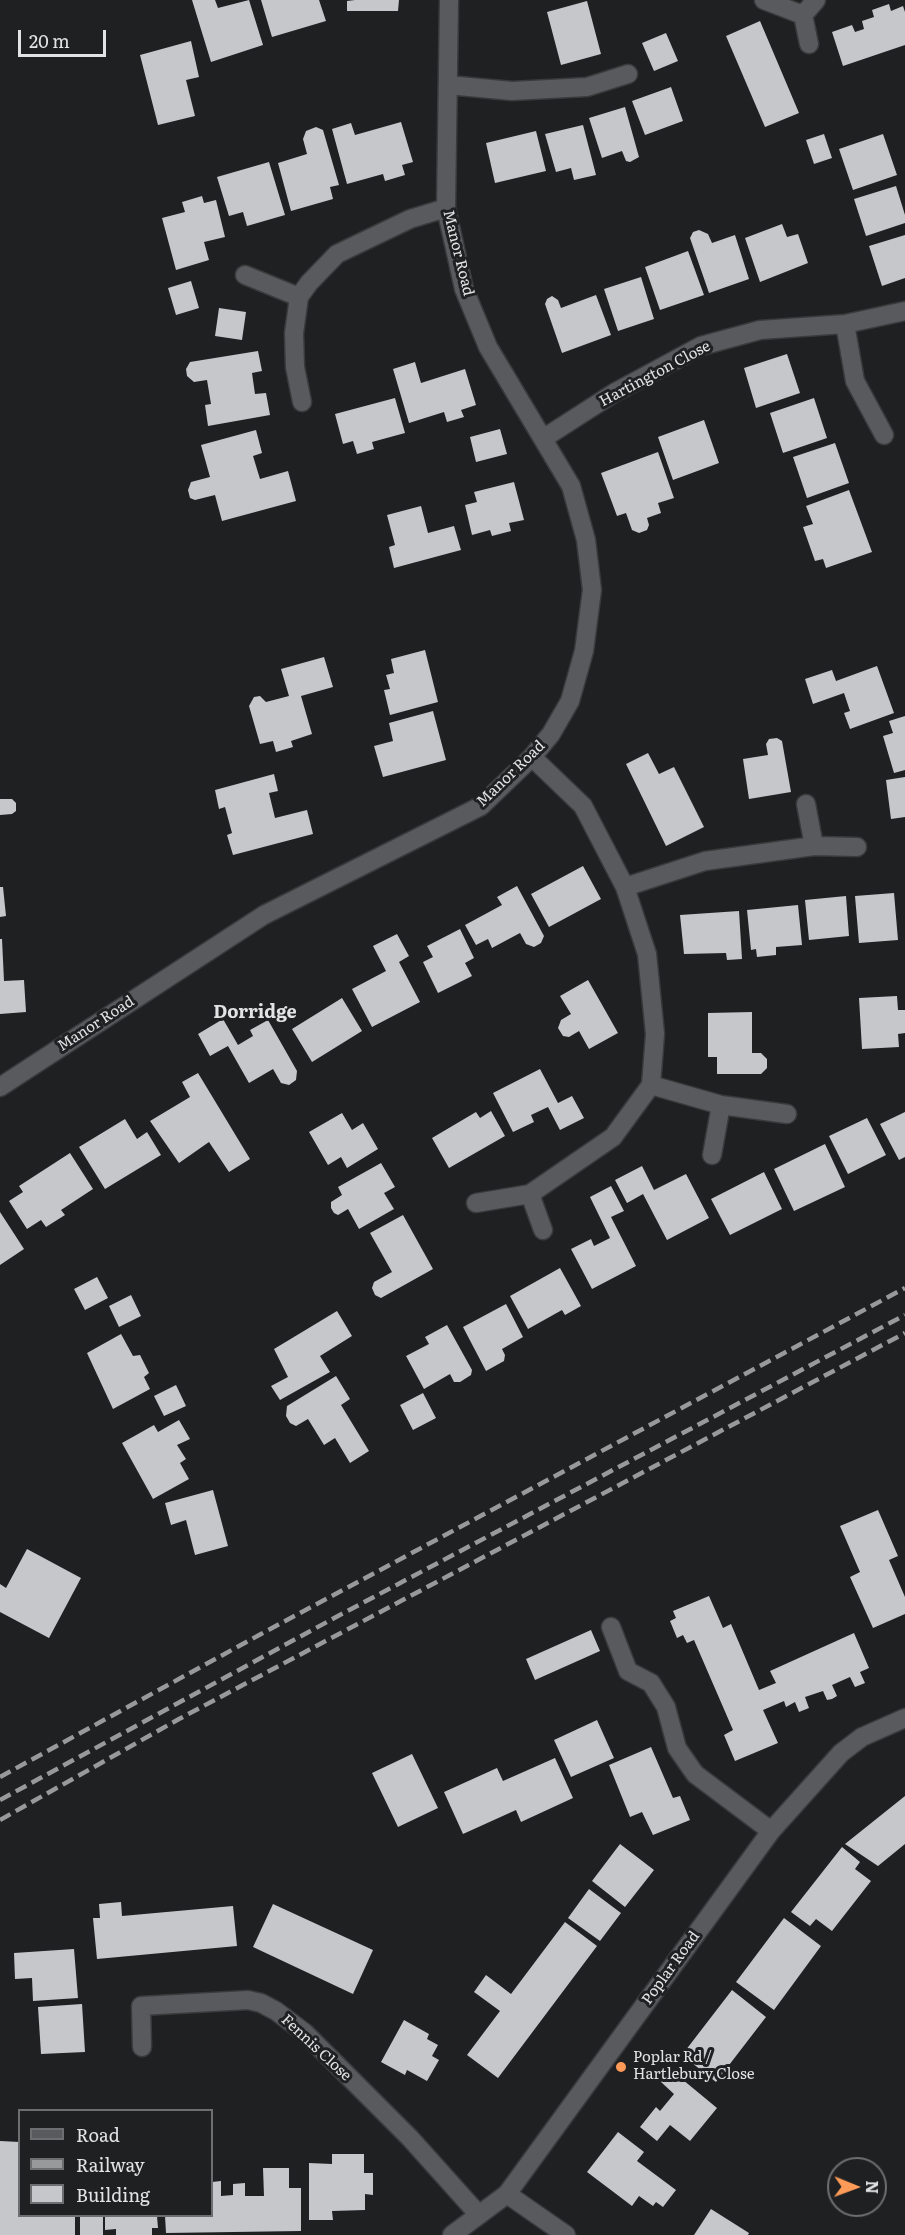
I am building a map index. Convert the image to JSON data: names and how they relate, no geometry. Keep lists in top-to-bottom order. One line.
{"streets":{"street":["Manor Road","Hartington Close","Poplar Road","Fennis Close"]},"crossings":[["Manor Road","Hartington Close"],["Poplar Road","Fennis Close"]],"districts":["Dorridge"],"places":["Poplar Rd / Hartlebury Close"],"legend":["Road","Railway","Building"],"scale_bar":"20 m","north":"right"}
